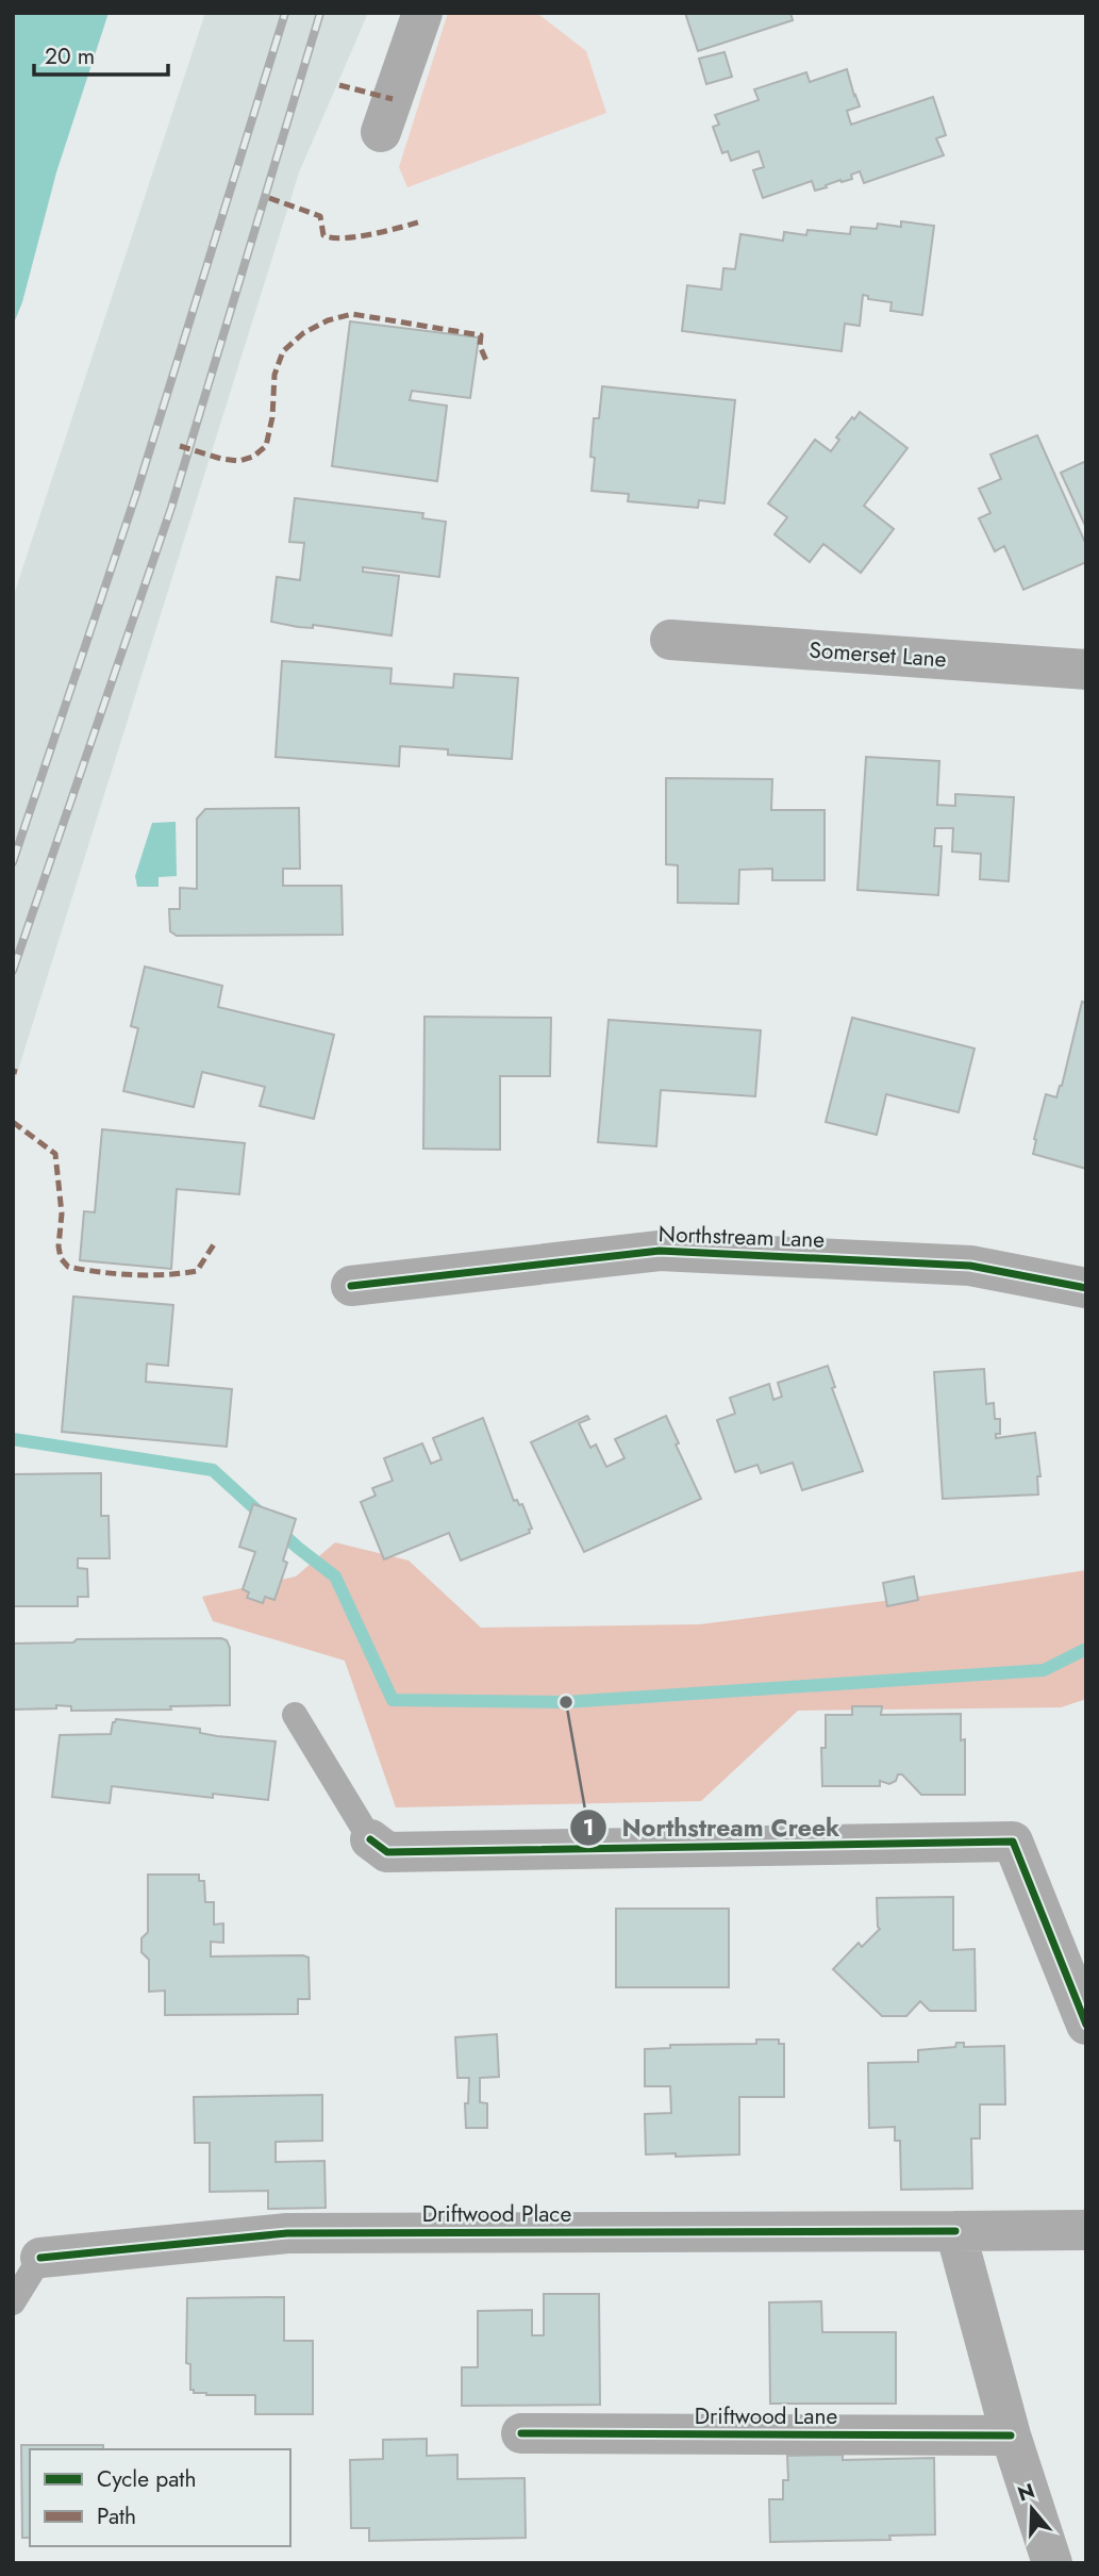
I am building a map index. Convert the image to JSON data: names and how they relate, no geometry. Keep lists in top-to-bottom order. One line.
{"streets":{"street":["Somerset Lane","Northstream Lane","Driftwood Place","Driftwood Lane"]},"places":["Northstream Creek"],"legend":["Cycle path","Path"],"scale_bar":"20 m","north":"top"}
